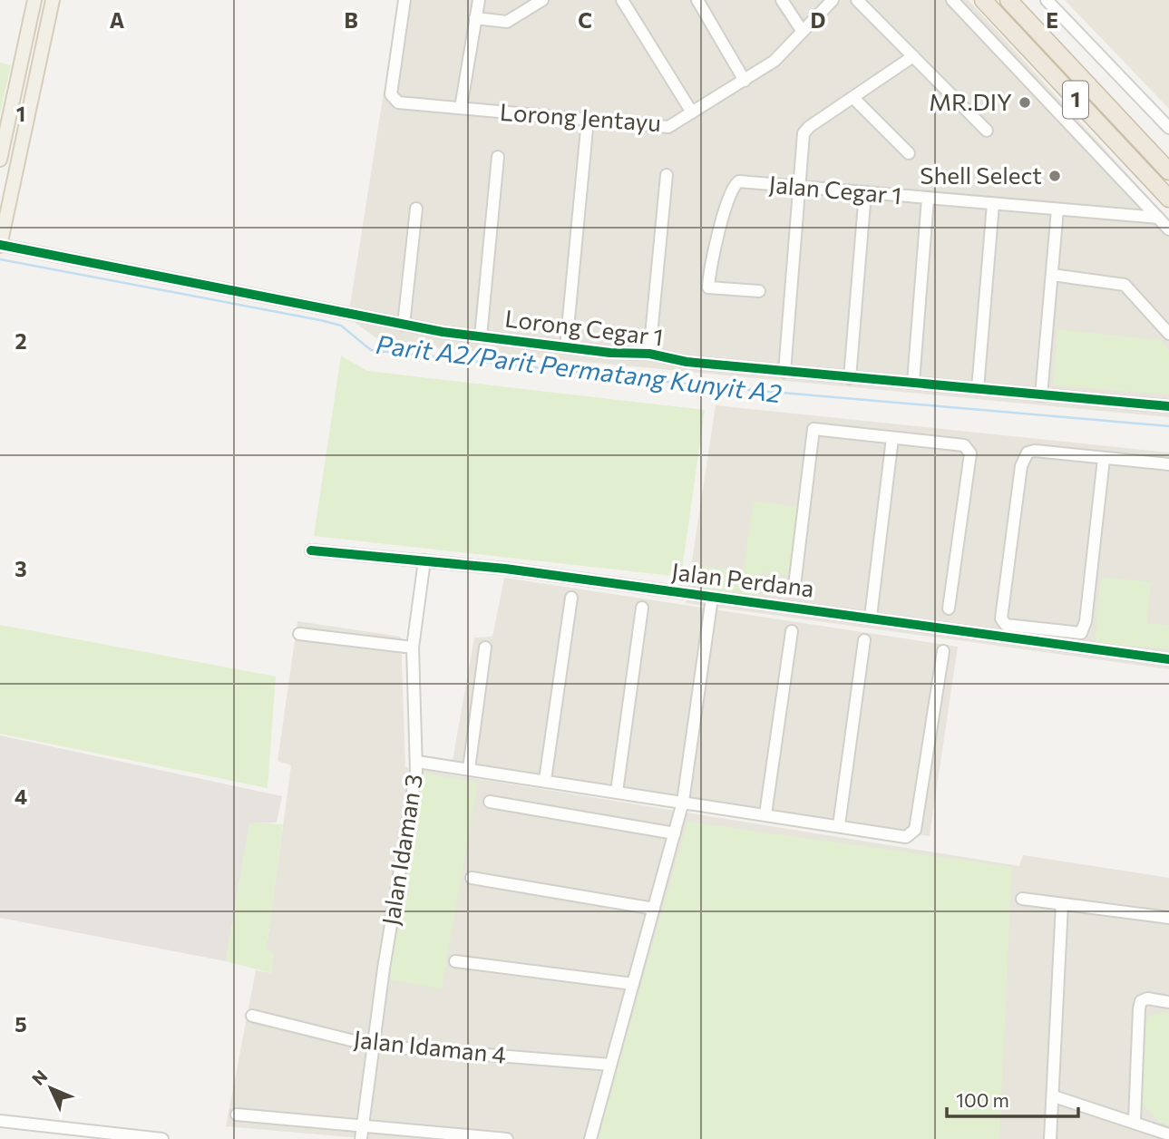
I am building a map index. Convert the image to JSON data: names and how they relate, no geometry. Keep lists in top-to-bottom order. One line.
{"streets":{"highway":["1"],"street":["Lorong Jentayu","Jalan Cegar 1","Lorong Cegar 1","Jalan Perdana","Jalan Idaman 3","Jalan Idaman 4"]},"crossings":[["Jalan Perdana","Jalan Idaman 3"],["Jalan Idaman 3","Jalan Idaman 4"]],"water":["Parit A2/Parit Permatang Kunyit A2"],"places":["MR.DIY","Shell Select"],"scale_bar":"100 m","north":"top left","grid":{"columns":["A","B","C","D","E"],"rows":["1","2","3","4","5"]}}
